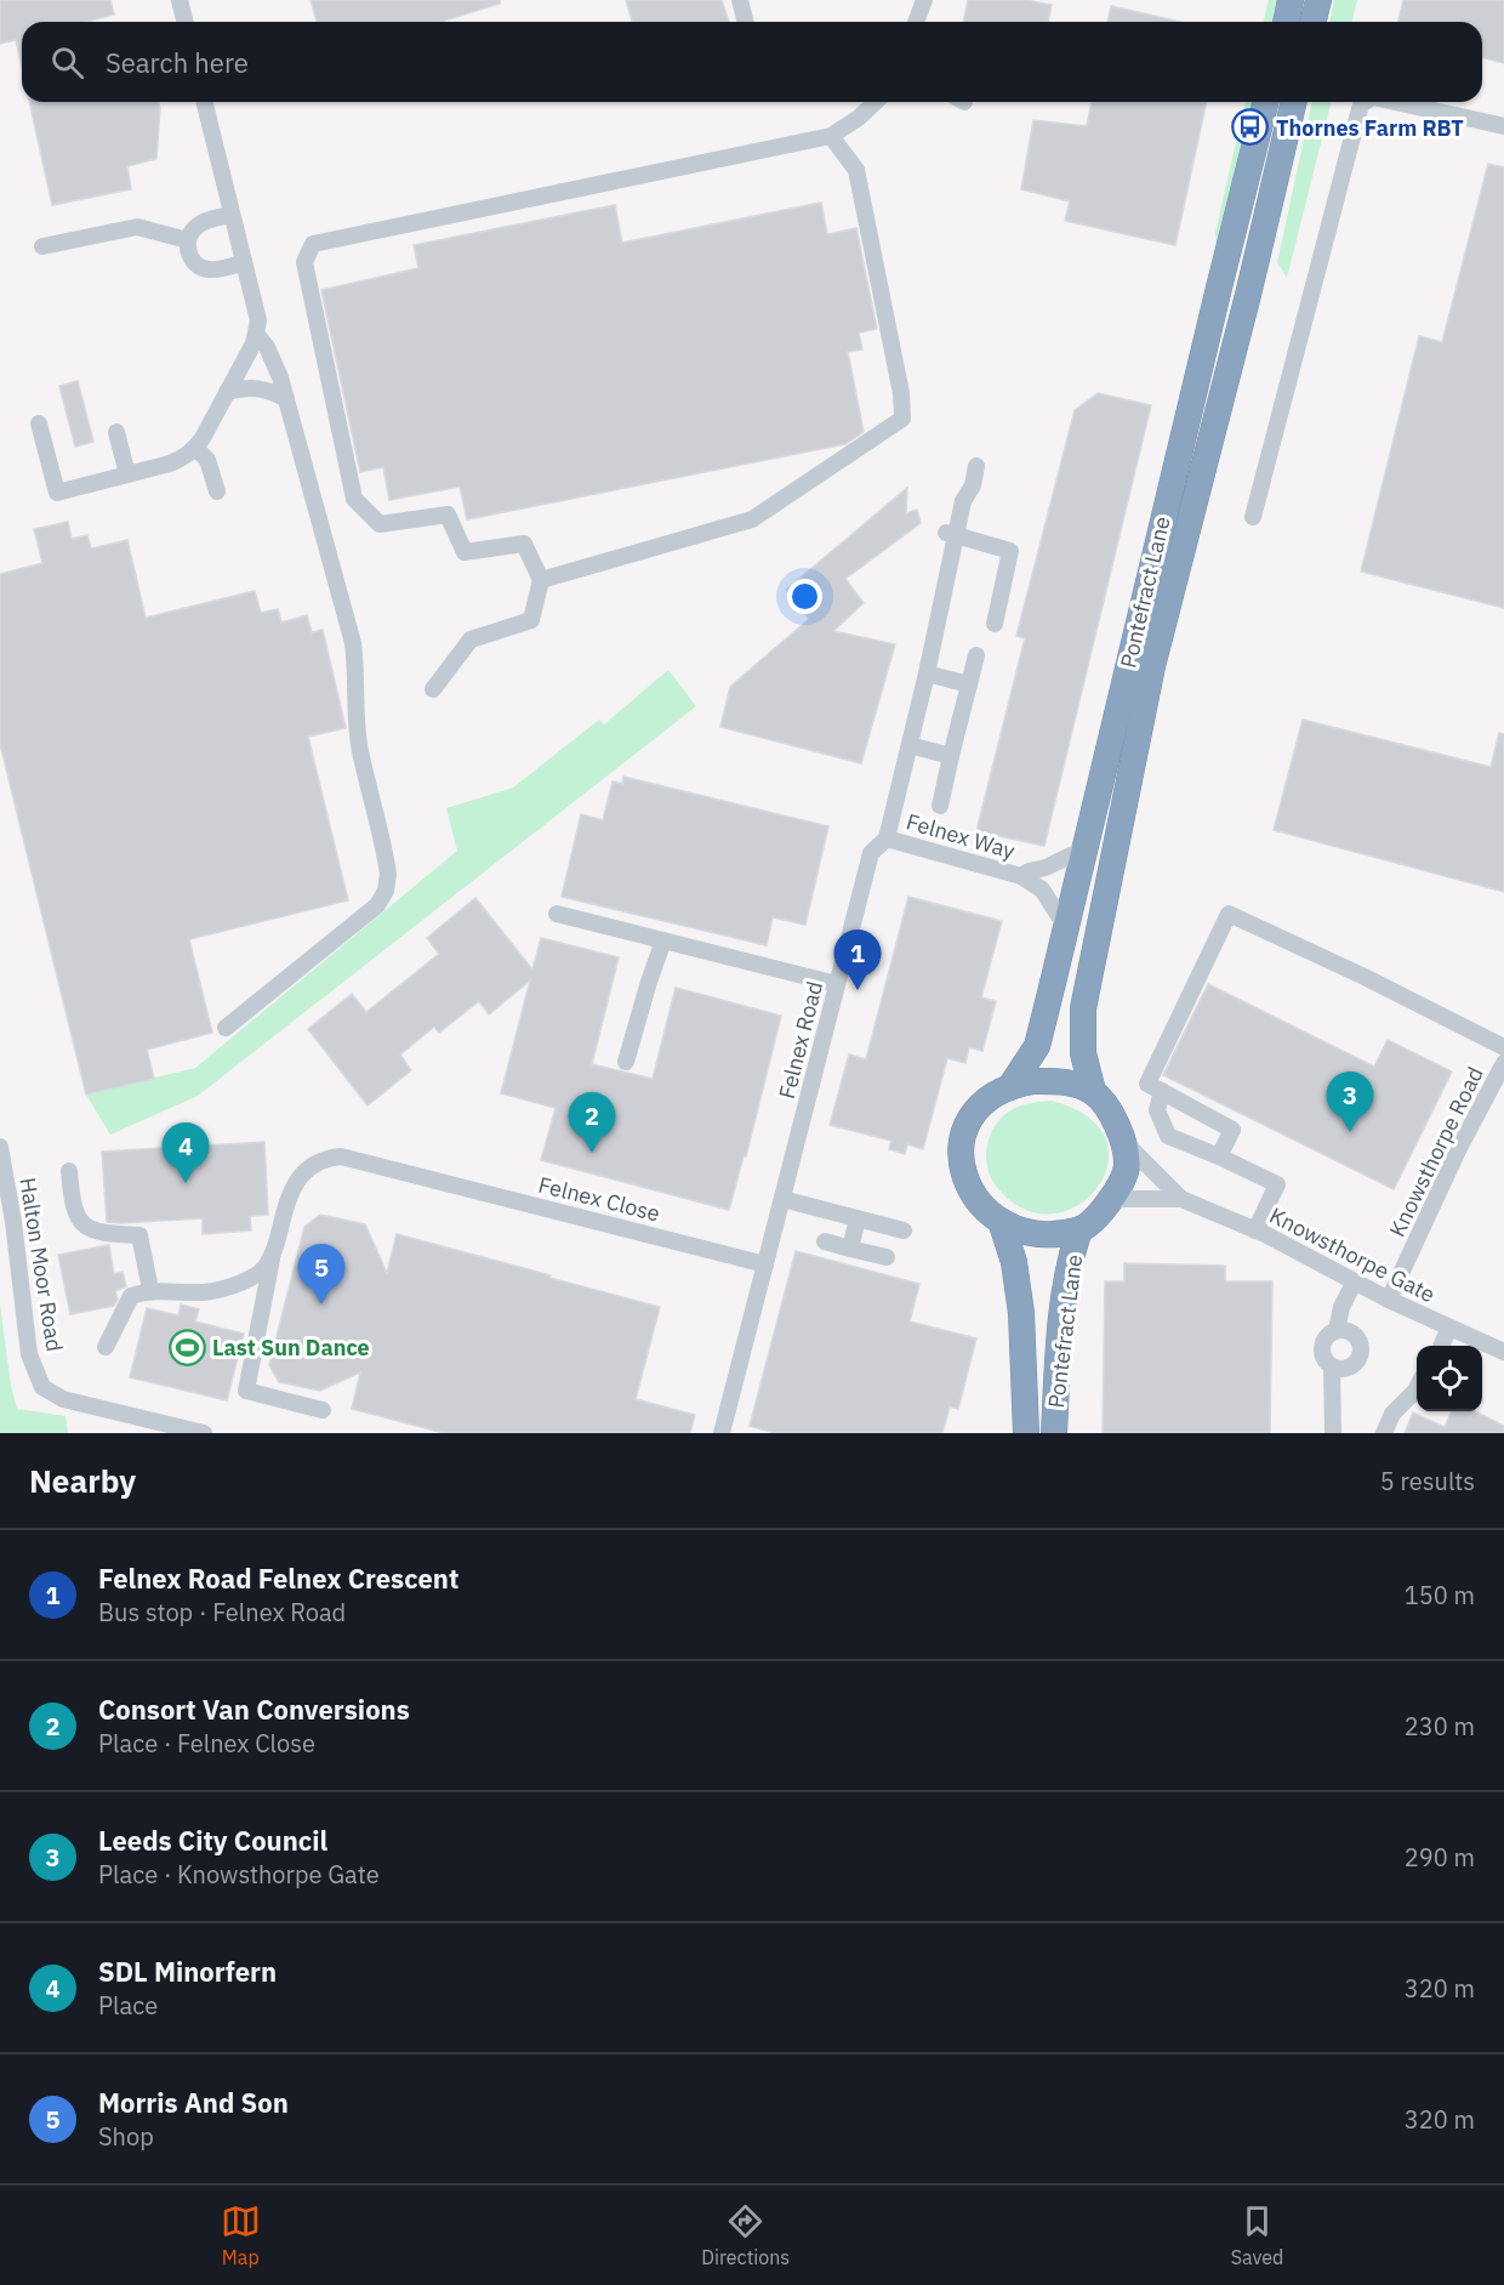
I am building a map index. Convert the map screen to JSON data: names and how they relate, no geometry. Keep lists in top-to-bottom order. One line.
{"streets":{"highway":["Pontefract Lane"],"street":["Felnex Way","Felnex Road","Knowsthorpe Road","Felnex Close","Knowsthorpe Gate","Halton Moor Road"]},"crossings":[["Pontefract Lane","Felnex Way"],["Pontefract Lane","Knowsthorpe Gate"],["Felnex Way","Felnex Road"],["Felnex Road","Felnex Close"],["Knowsthorpe Road","Knowsthorpe Gate"]],"places":{"bus stop":["Thornes Farm RBT"],"sports":["Last Sun Dance"]},"page":{"search":"Search here","pins":["1","3","2","4","5"],"heading":["Nearby","5 results"],"list":[{"mark":"1","name":"Felnex Road Felnex Crescent","note":"Bus stop · Felnex Road","value":"150 m"},{"mark":"2","name":"Consort Van Conversions","note":"Place · Felnex Close","value":"230 m"},{"mark":"3","name":"Leeds City Council","note":"Place · Knowsthorpe Gate","value":"290 m"},{"mark":"4","name":"SDL Minorfern","note":"Place","value":"320 m"},{"mark":"5","name":"Morris And Son","note":"Shop","value":"320 m"}],"nav":["Map","Directions","Saved"]}}
